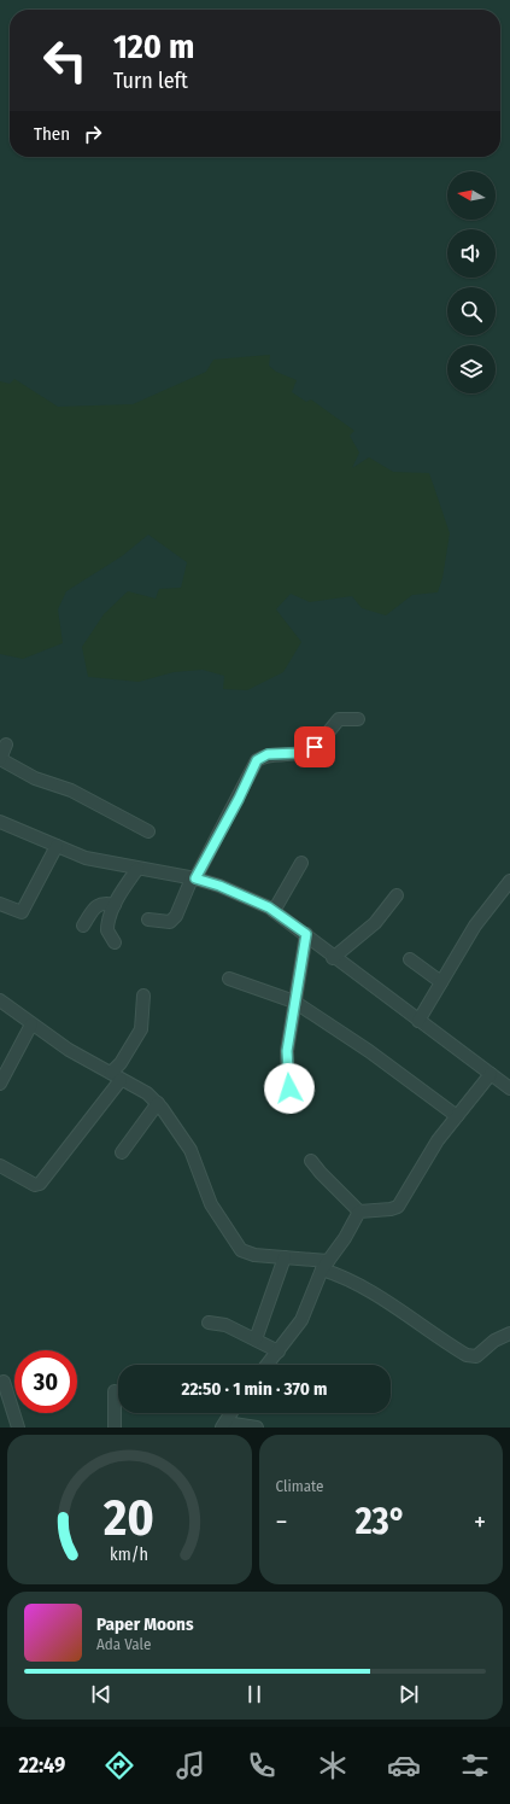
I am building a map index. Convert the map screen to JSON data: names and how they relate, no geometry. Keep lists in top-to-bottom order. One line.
{"north":"left","page":{"turn":["120 m","Turn left"],"then":"Then","limit":"30","trip":"22:50 · 1 min · 370 m","tile":"Climate","heat":["−","23°","+"],"song":["Paper Moons","Ada Vale"],"tabs":"22:49","gauge":["20","km/h"]}}
